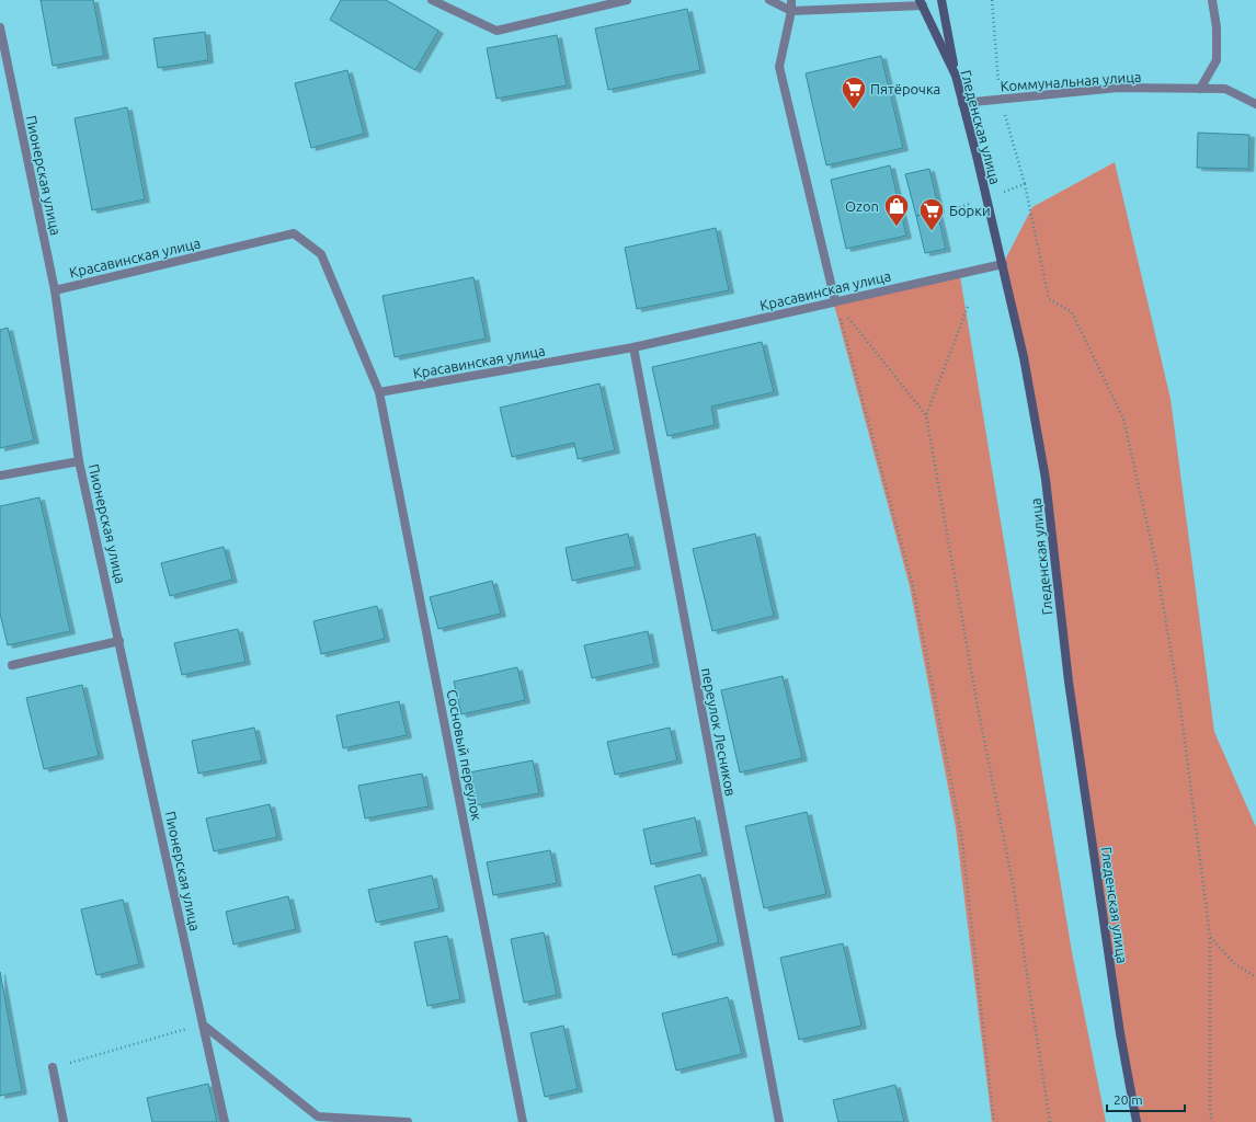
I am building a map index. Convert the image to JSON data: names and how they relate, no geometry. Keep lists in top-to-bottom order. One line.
{"streets":{"main road":["Гледенская улица"],"street":["Коммунальная улица","Пионерская улица","Красавинская улица","переулок Лесников","Сосновый переулок"]},"crossings":[["Коммунальная улица","Гледенская улица"],["Гледенская улица","Красавинская улица"],["Пионерская улица","Красавинская улица"],["Красавинская улица","переулок Лесников"],["Красавинская улица","Сосновый переулок"]],"places":{"supermarket":["Пятёрочка","Борки"],"shop":["Ozon"]},"scale_bar":"20 m"}
